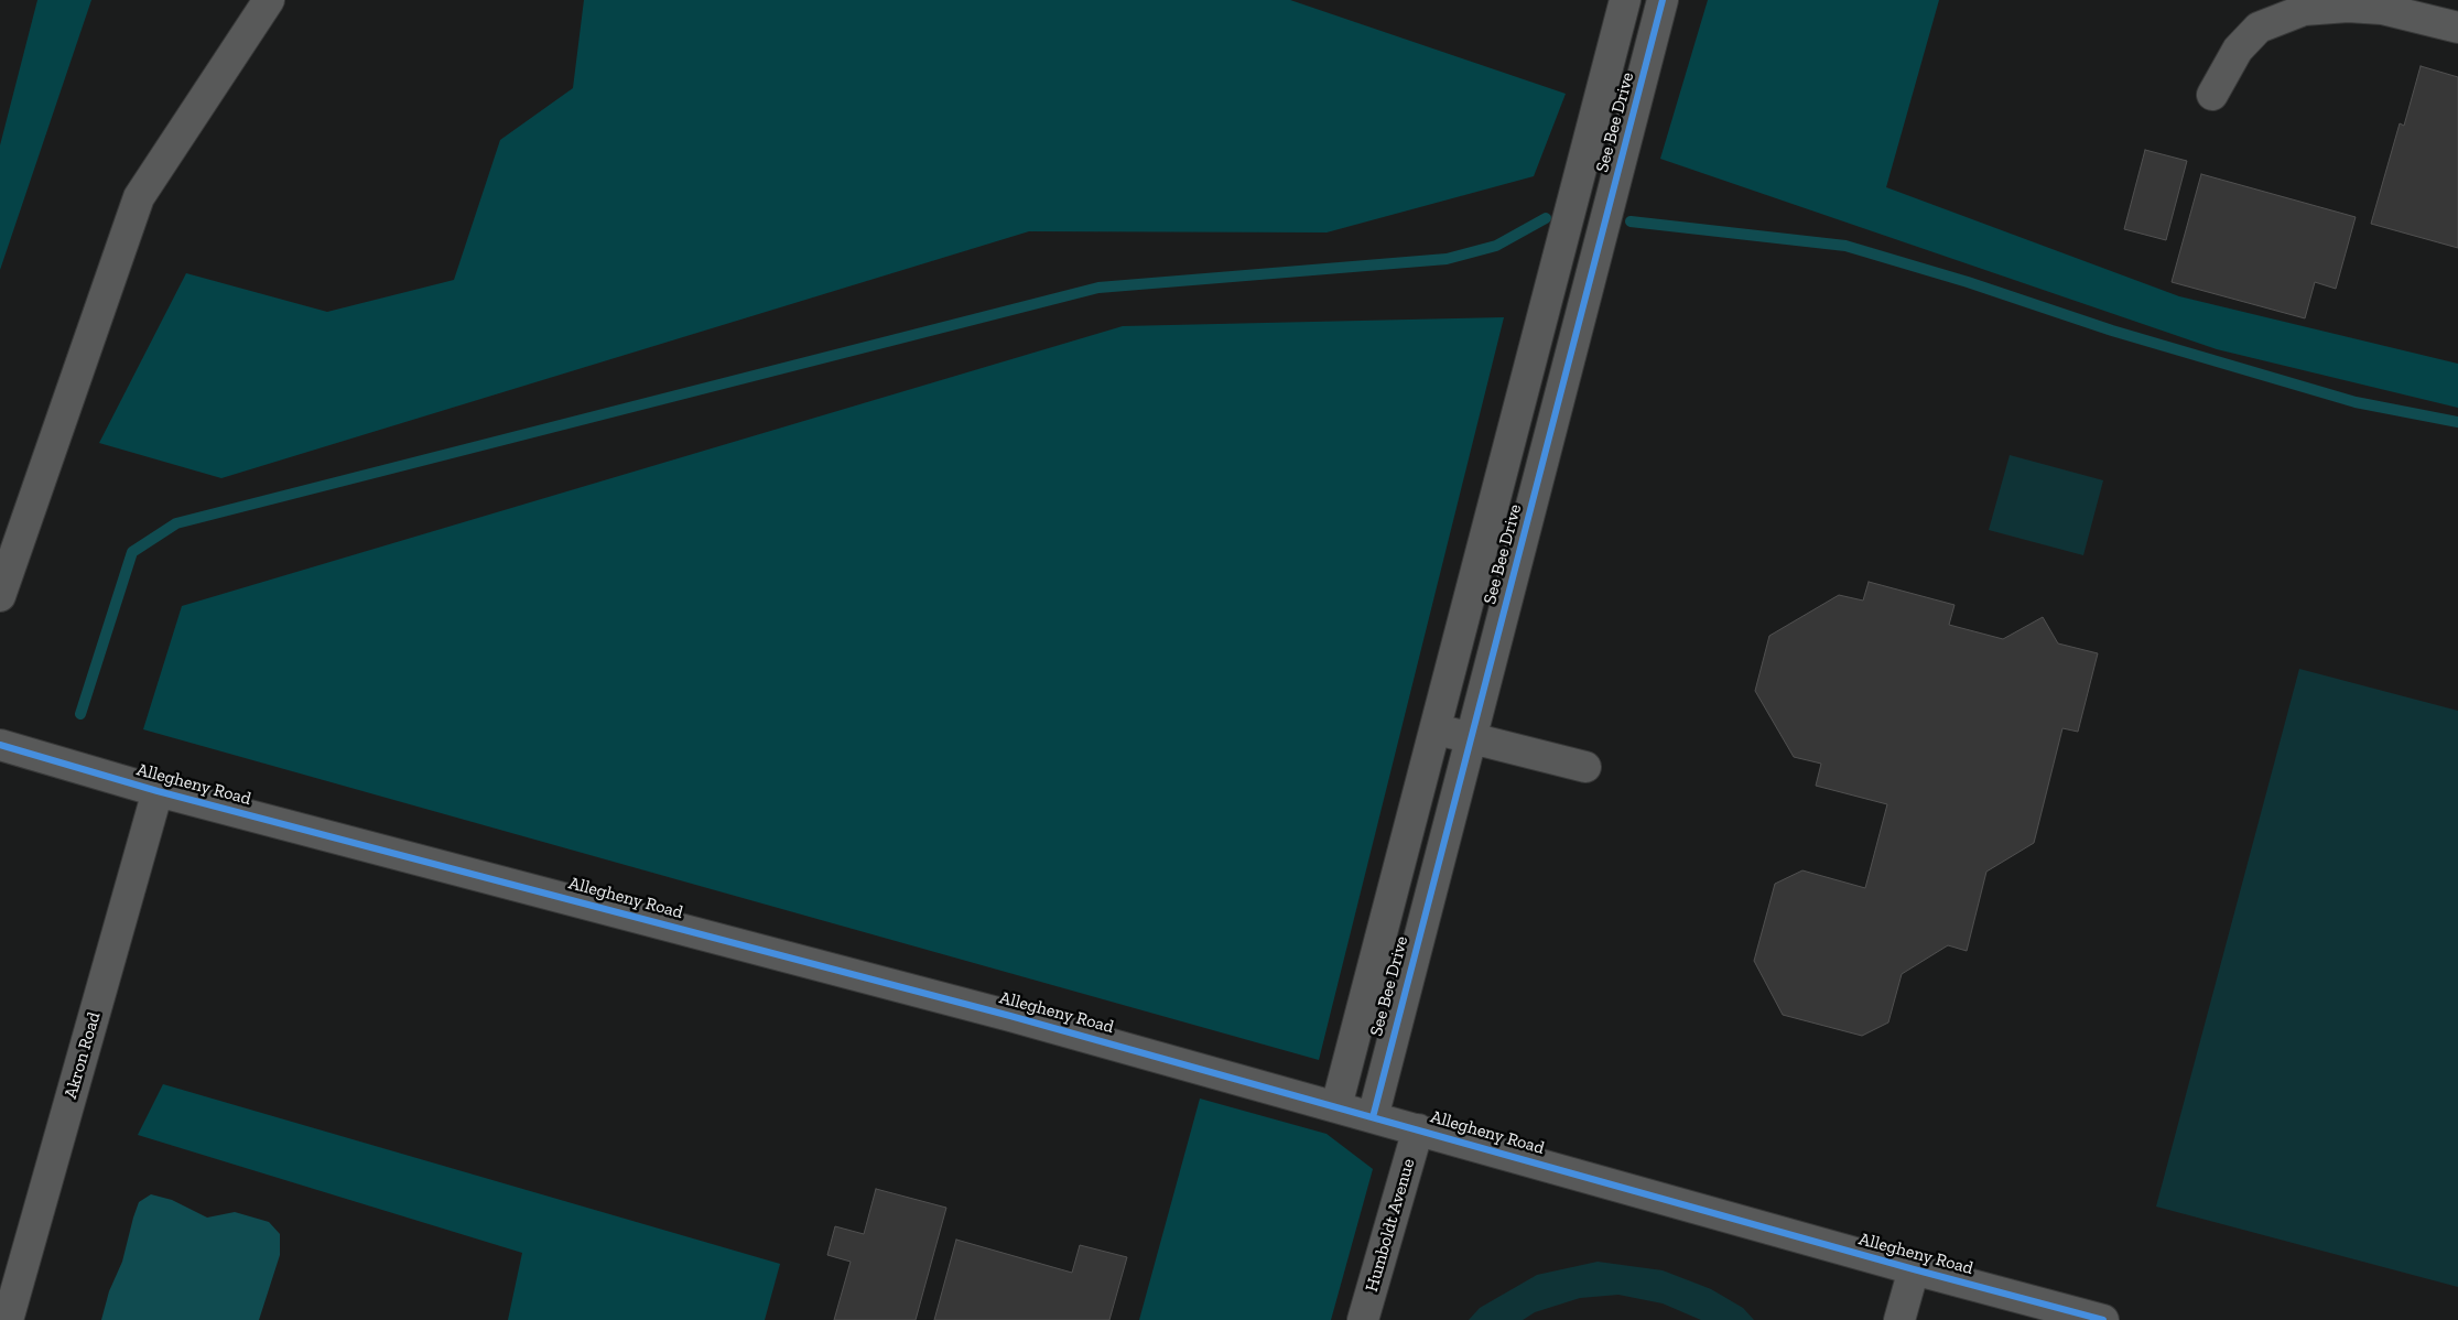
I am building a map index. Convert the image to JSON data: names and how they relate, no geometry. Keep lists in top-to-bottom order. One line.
{"streets":{"street":["See Bee Drive","Allegheny Road","Akron Road","Humboldt Avenue"]},"crossings":[["See Bee Drive","Allegheny Road"],["Allegheny Road","Akron Road"],["Allegheny Road","Humboldt Avenue"]]}
